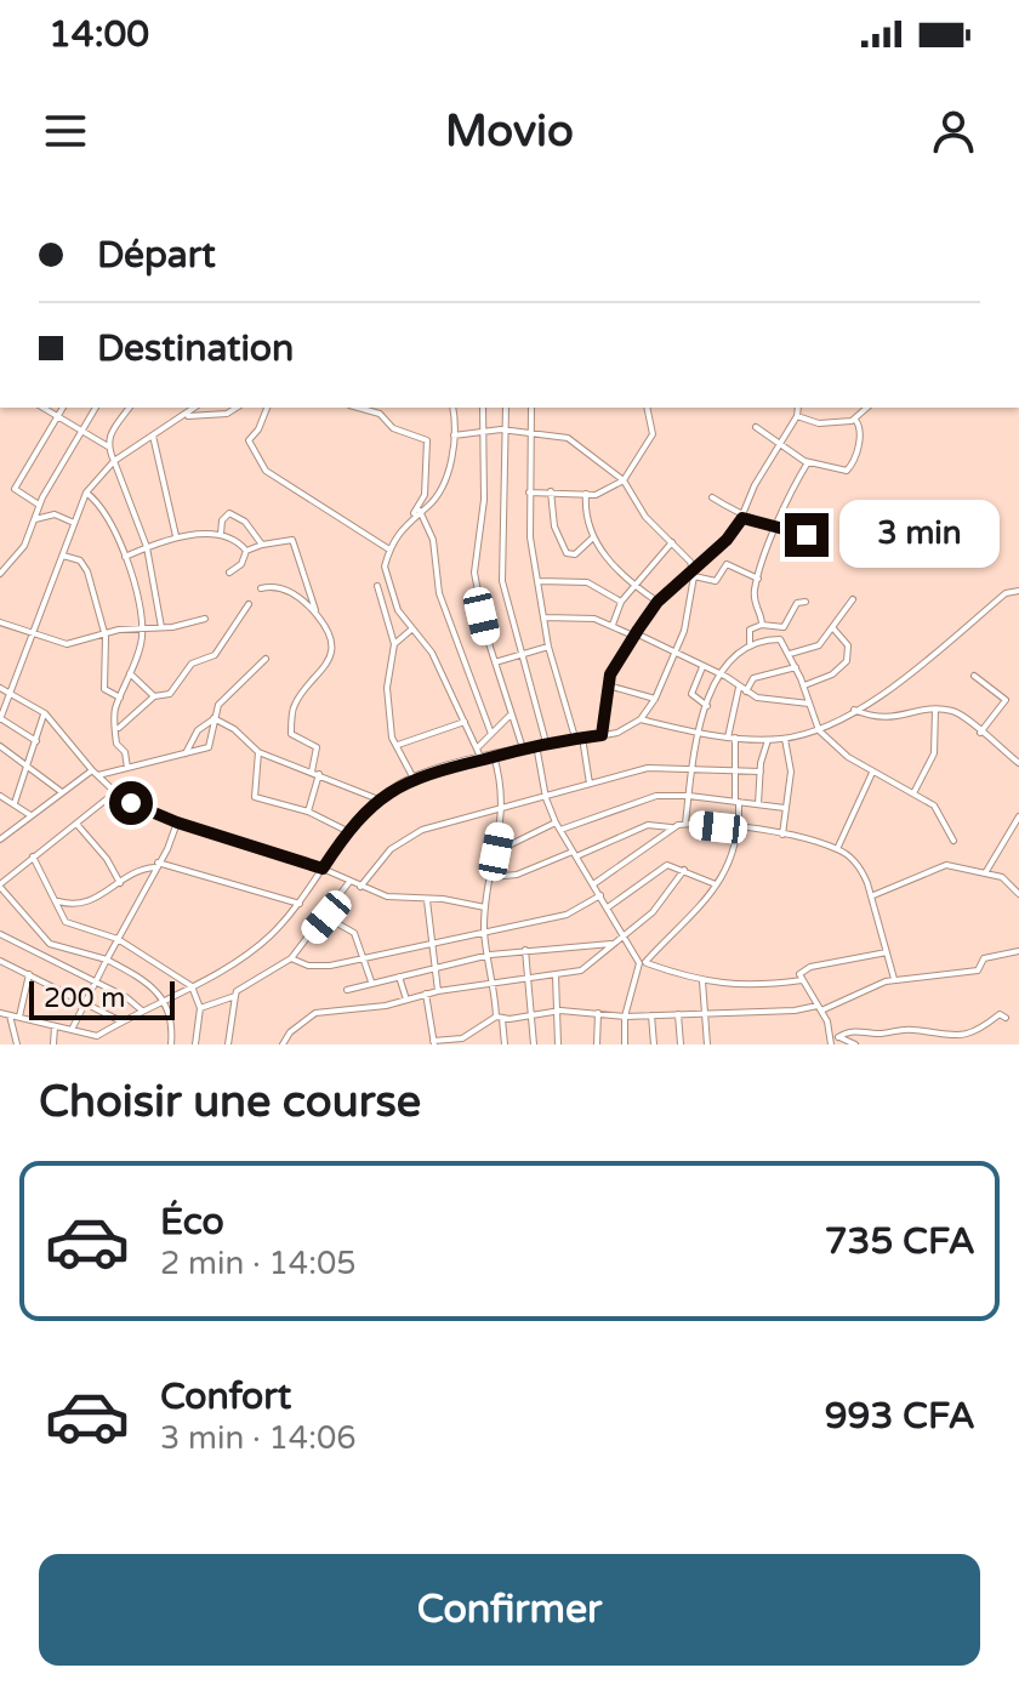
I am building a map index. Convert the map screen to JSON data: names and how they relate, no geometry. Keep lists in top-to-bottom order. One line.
{"scale_bar":"200 m","page":{"status":"14:00","header":"Movio","banner":["Départ","Destination"],"bubble":"3 min","scale":"200 m","heading":"Choisir une course","list":[{"name":"Éco","note":"2 min · 14:05","value":"735 CFA"},{"name":"Confort","note":"3 min · 14:06","value":"993 CFA"}],"buttons":"Confirmer"}}
